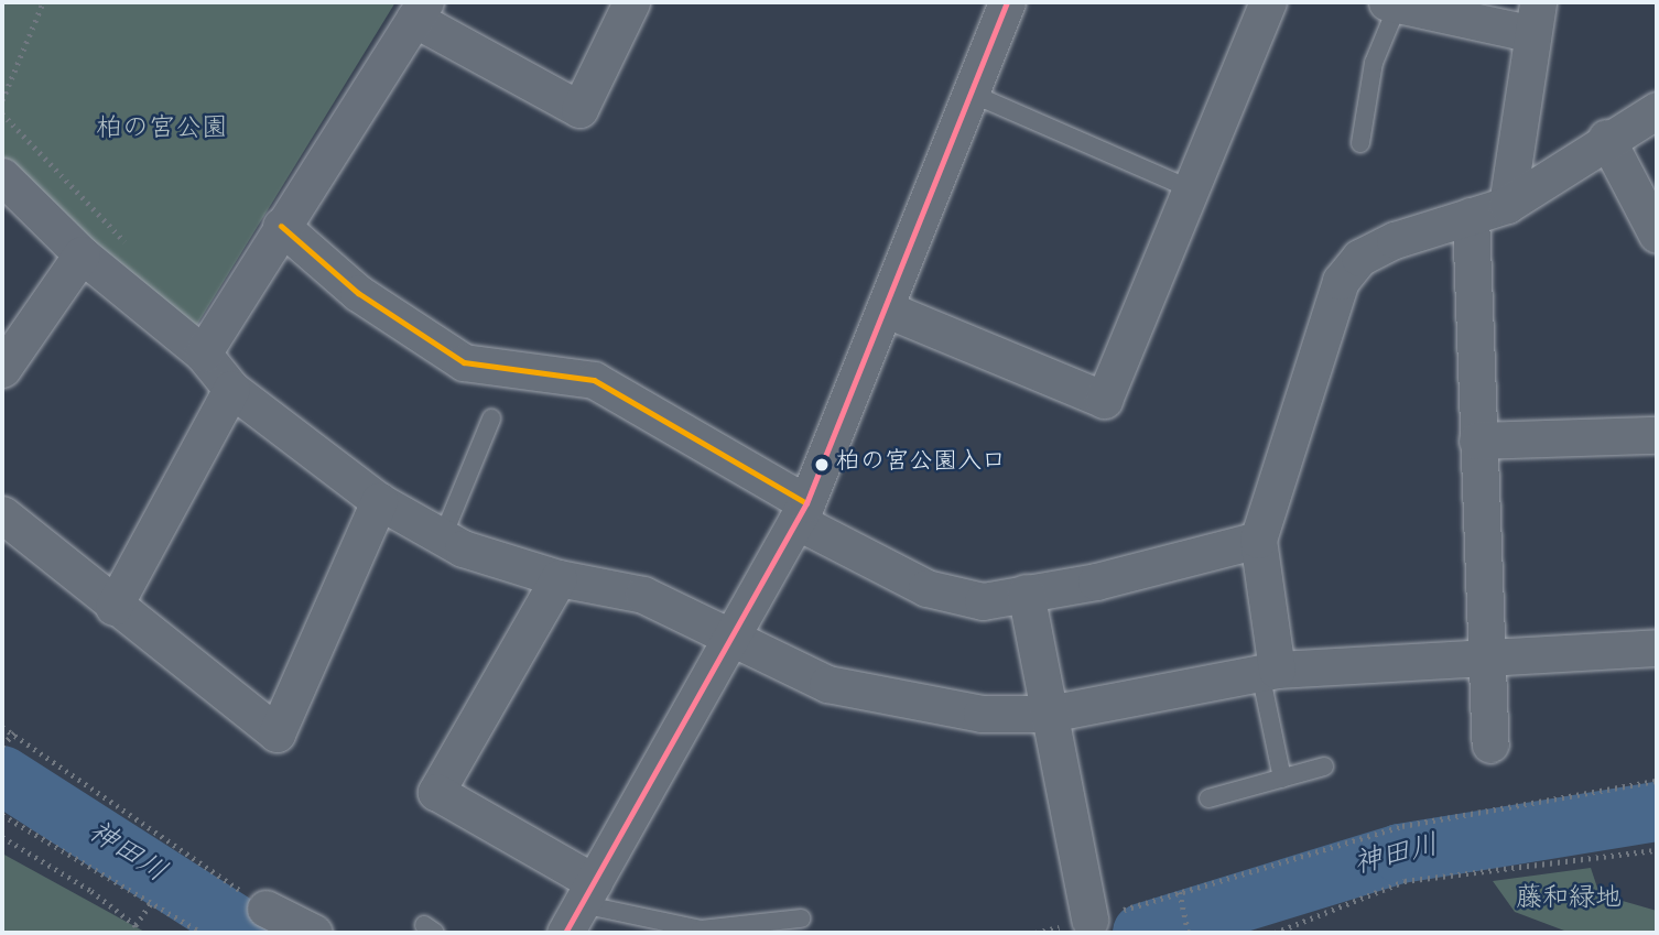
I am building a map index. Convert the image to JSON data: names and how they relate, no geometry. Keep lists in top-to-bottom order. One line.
{"water":["神田川"],"parks":["柏の宮公園","藤和緑地"],"places":["柏の宮公園入口"]}
